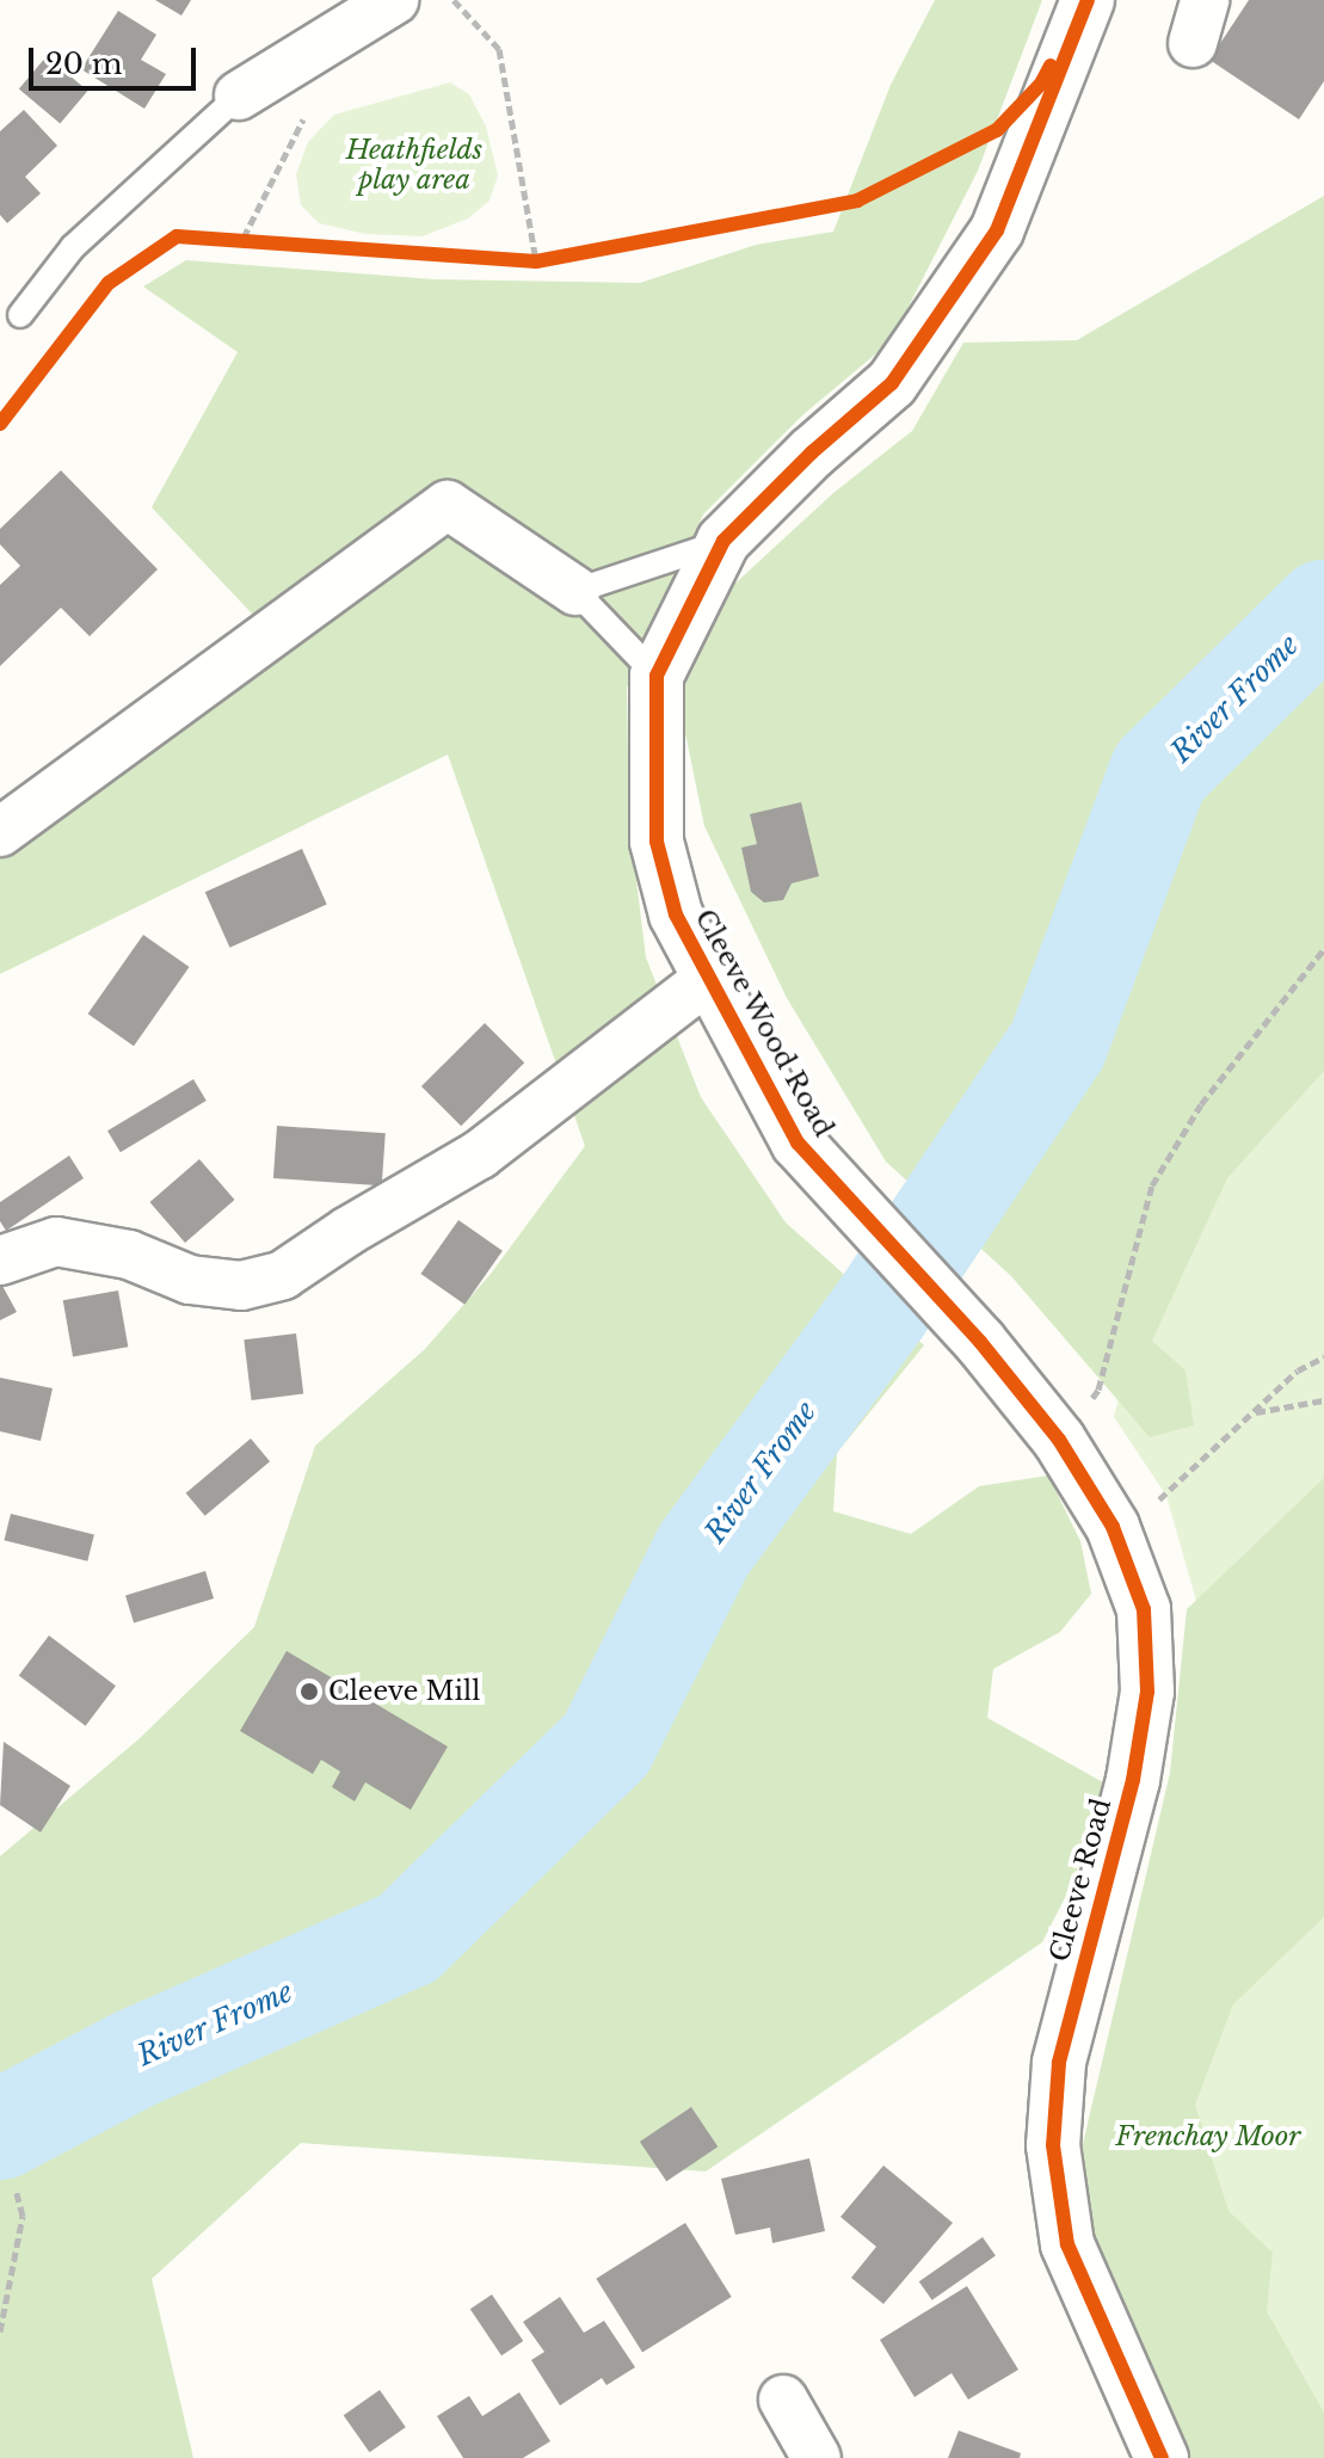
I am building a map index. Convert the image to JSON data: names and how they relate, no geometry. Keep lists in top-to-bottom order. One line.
{"streets":{"street":["Cleeve Wood Road","Cleeve Road"]},"crossings":[["Cleeve Wood Road","Cleeve Road"]],"water":["River Frome"],"parks":["Heathfields play area","Frenchay Moor"],"places":["Cleeve Mill"],"scale_bar":"20 m"}
